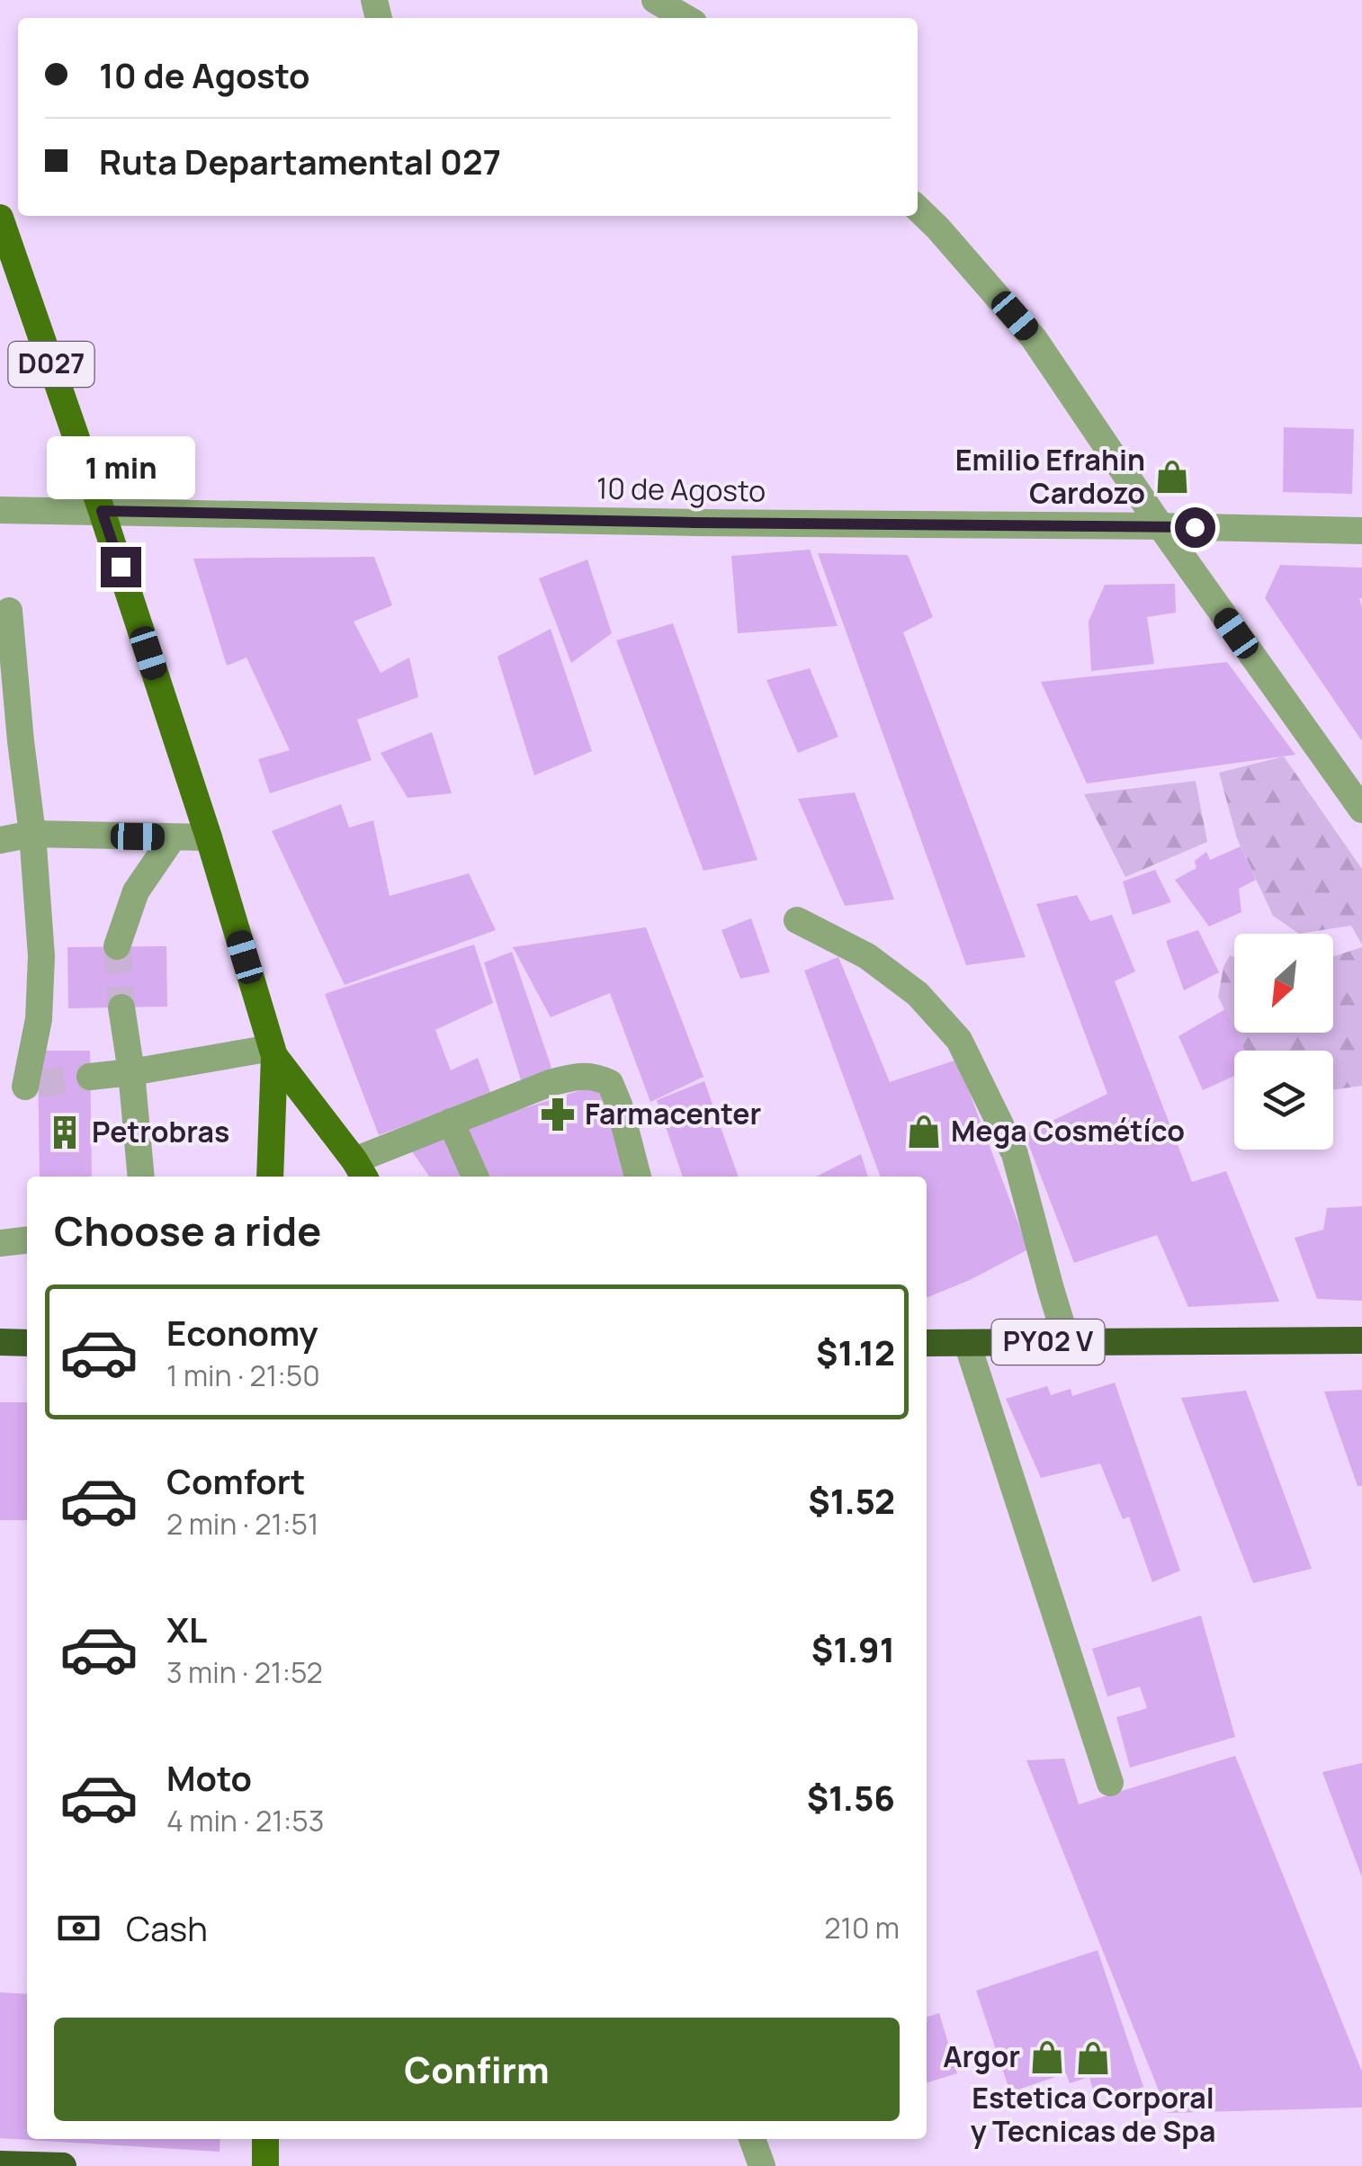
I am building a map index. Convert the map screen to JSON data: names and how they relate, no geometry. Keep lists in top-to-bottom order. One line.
{"streets":{"highway":["PY02 V"],"main road":["D027"],"street":["10 de Agosto"]},"crossings":[["D027","10 de Agosto"]],"places":{"shop":["Emilio Efrahin Cardozo","Mega Cosmétíco","Argor","Estetica Corporal y Tecnicas de Spa"],"pharmacy":["Farmacenter"],"building":["Petrobras"]},"north":"bottom left","page":{"banner":["10 de Agosto","Ruta Departamental 027"],"bubble":"1 min","heading":"Choose a ride","list":[{"name":"Economy","note":"1 min · 21:50","value":"$1.12"},{"name":"Comfort","note":"2 min · 21:51","value":"$1.52"},{"name":"XL","note":"3 min · 21:52","value":"$1.91"},{"name":"Moto","note":"4 min · 21:53","value":"$1.56"}],"pay":["Cash","210 m"],"buttons":"Confirm"}}
